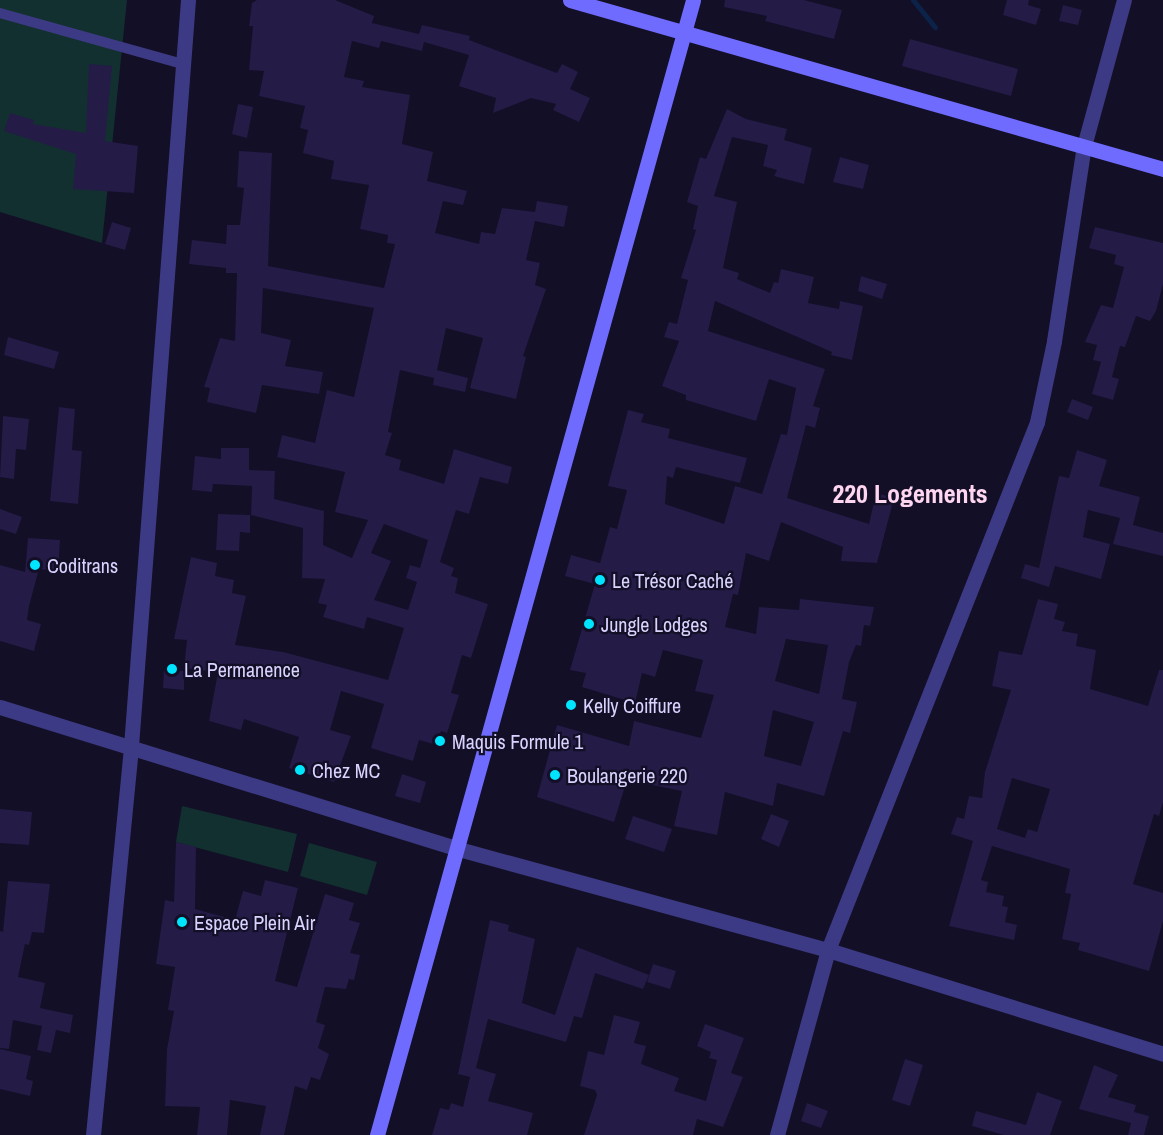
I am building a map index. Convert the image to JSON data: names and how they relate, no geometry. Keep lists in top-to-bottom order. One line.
{"districts":["220 Logements"],"places":["Coditrans","Le Trésor Caché","Jungle Lodges","La Permanence","Kelly Coiffure","Maquis Formule 1","Chez MC","Boulangerie 220","Espace Plein Air"]}
